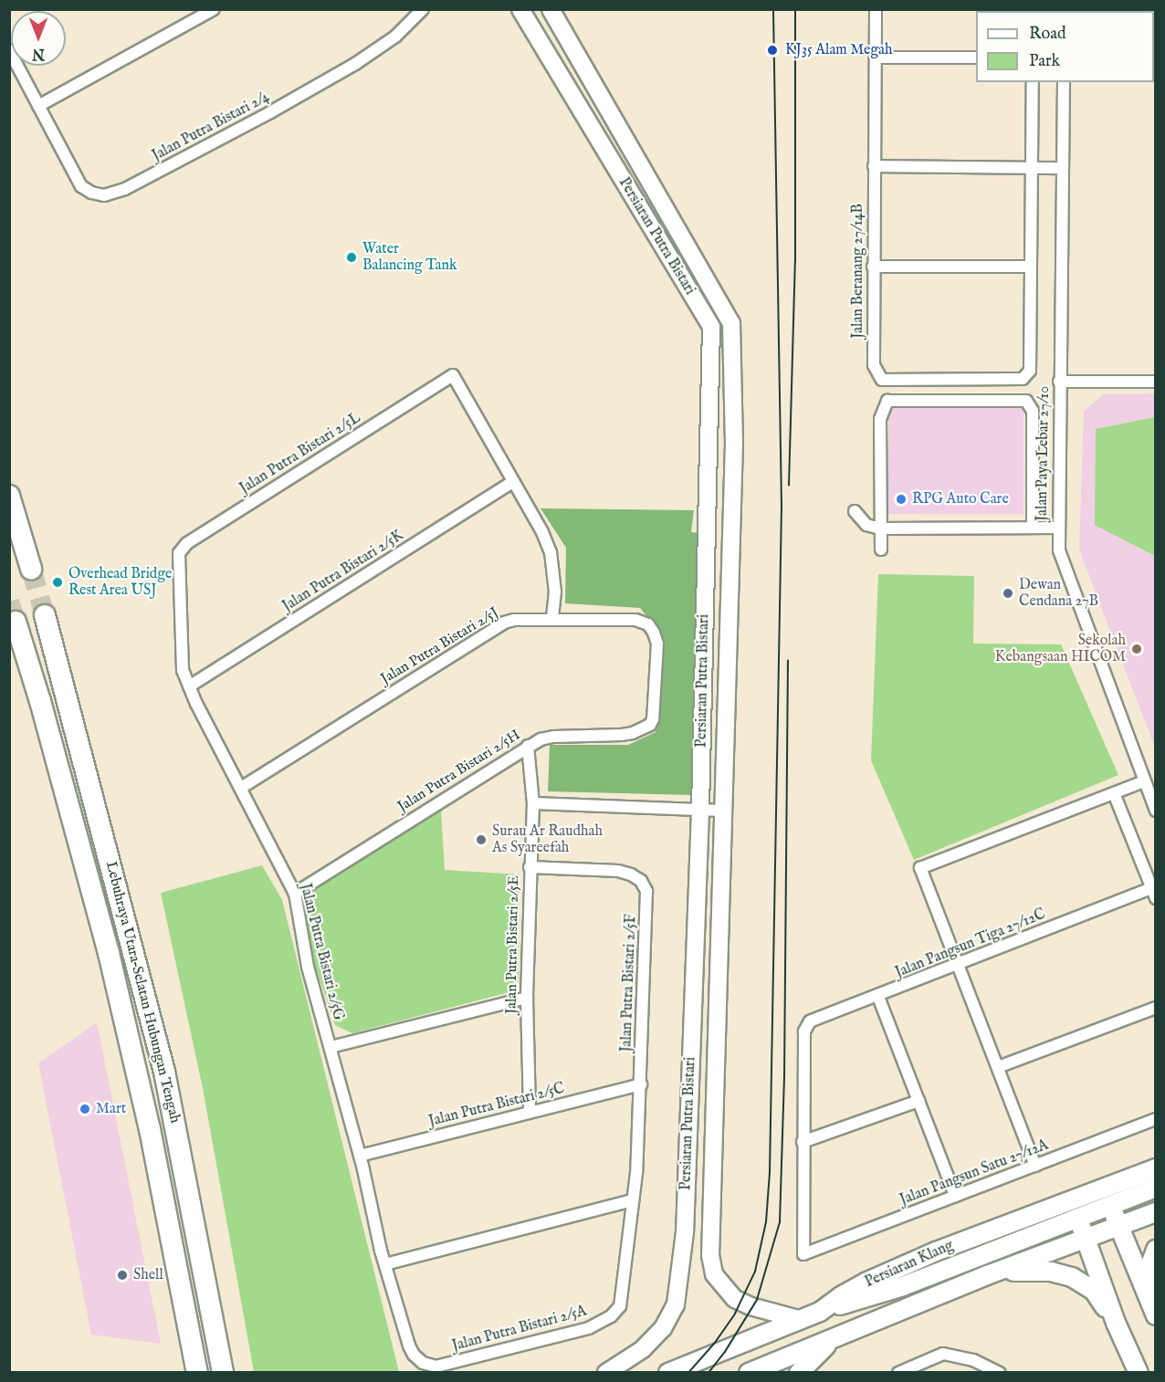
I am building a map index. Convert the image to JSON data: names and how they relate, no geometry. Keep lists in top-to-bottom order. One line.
{"streets":{"highway":["Lebuhraya Utara–Selatan Hubungan Tengah"],"main road":["Persiaran Putra Bistari","Persiaran Klang"],"street":["Jalan Putra Bistari 2/4","Jalan Beranang 27/14B","Jalan Putra Bistari 2/5L","Jalan Paya Lebar 27/10","Jalan Putra Bistari 2/5K","Jalan Putra Bistari 2/5J","Jalan Putra Bistari 2/5H","Jalan Pangsun Tiga 27/12C","Jalan Putra Bistari 2/5E","Jalan Putra Bistari 2/5G","Jalan Putra Bistari 2/5F","Jalan Putra Bistari 2/5C","Jalan Pangsun Satu 27/12A","Jalan Putra Bistari 2/5A"]},"crossings":[["Persiaran Putra Bistari","Persiaran Klang"],["Jalan Putra Bistari 2/5L","Jalan Putra Bistari 2/5K"],["Jalan Putra Bistari 2/5L","Jalan Putra Bistari 2/5G"],["Jalan Putra Bistari 2/5K","Jalan Putra Bistari 2/5G"],["Jalan Putra Bistari 2/5J","Jalan Putra Bistari 2/5H"],["Jalan Putra Bistari 2/5J","Jalan Putra Bistari 2/5G"],["Jalan Putra Bistari 2/5H","Jalan Putra Bistari 2/5E"],["Jalan Putra Bistari 2/5H","Jalan Putra Bistari 2/5G"],["Jalan Pangsun Tiga 27/12C","Jalan Pangsun Satu 27/12A"],["Jalan Putra Bistari 2/5E","Jalan Putra Bistari 2/5F"],["Jalan Putra Bistari 2/5E","Jalan Putra Bistari 2/5C"],["Jalan Putra Bistari 2/5G","Jalan Putra Bistari 2/5C"],["Jalan Putra Bistari 2/5G","Jalan Putra Bistari 2/5A"],["Jalan Putra Bistari 2/5F","Jalan Putra Bistari 2/5C"],["Jalan Putra Bistari 2/5F","Jalan Putra Bistari 2/5A"]],"places":["KJ35 Alam Megah","Water Balancing Tank","RPG Auto Care","Overhead Bridge Rest Area USJ","Dewan Cendana 27B","Sekolah Kebangsaan HICOM","Surau Ar Raudhah As Syareefah","Mart","Shell"],"legend":["Road","Park"],"north":"bottom"}
